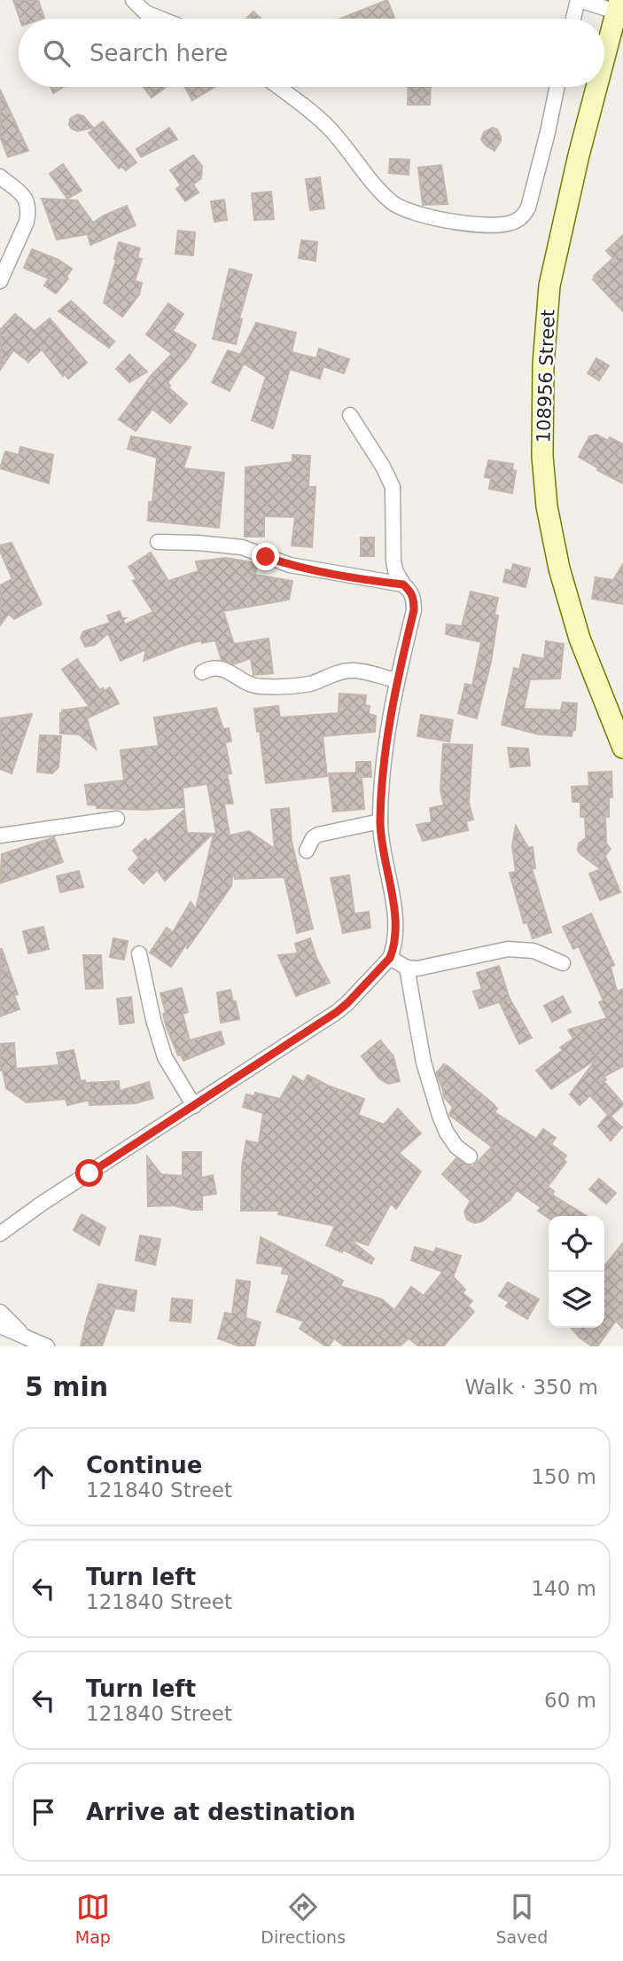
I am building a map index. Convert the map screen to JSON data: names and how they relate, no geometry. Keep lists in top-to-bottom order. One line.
{"streets":{"street":["108956 Street"]},"page":{"search":"Search here","heading":["5 min","Walk · 350 m"],"list":[["Continue","121840 Street","150 m"],["Turn left","121840 Street","140 m"],["Turn left","121840 Street","60 m"],"Arrive at destination"],"nav":["Map","Directions","Saved"]}}
